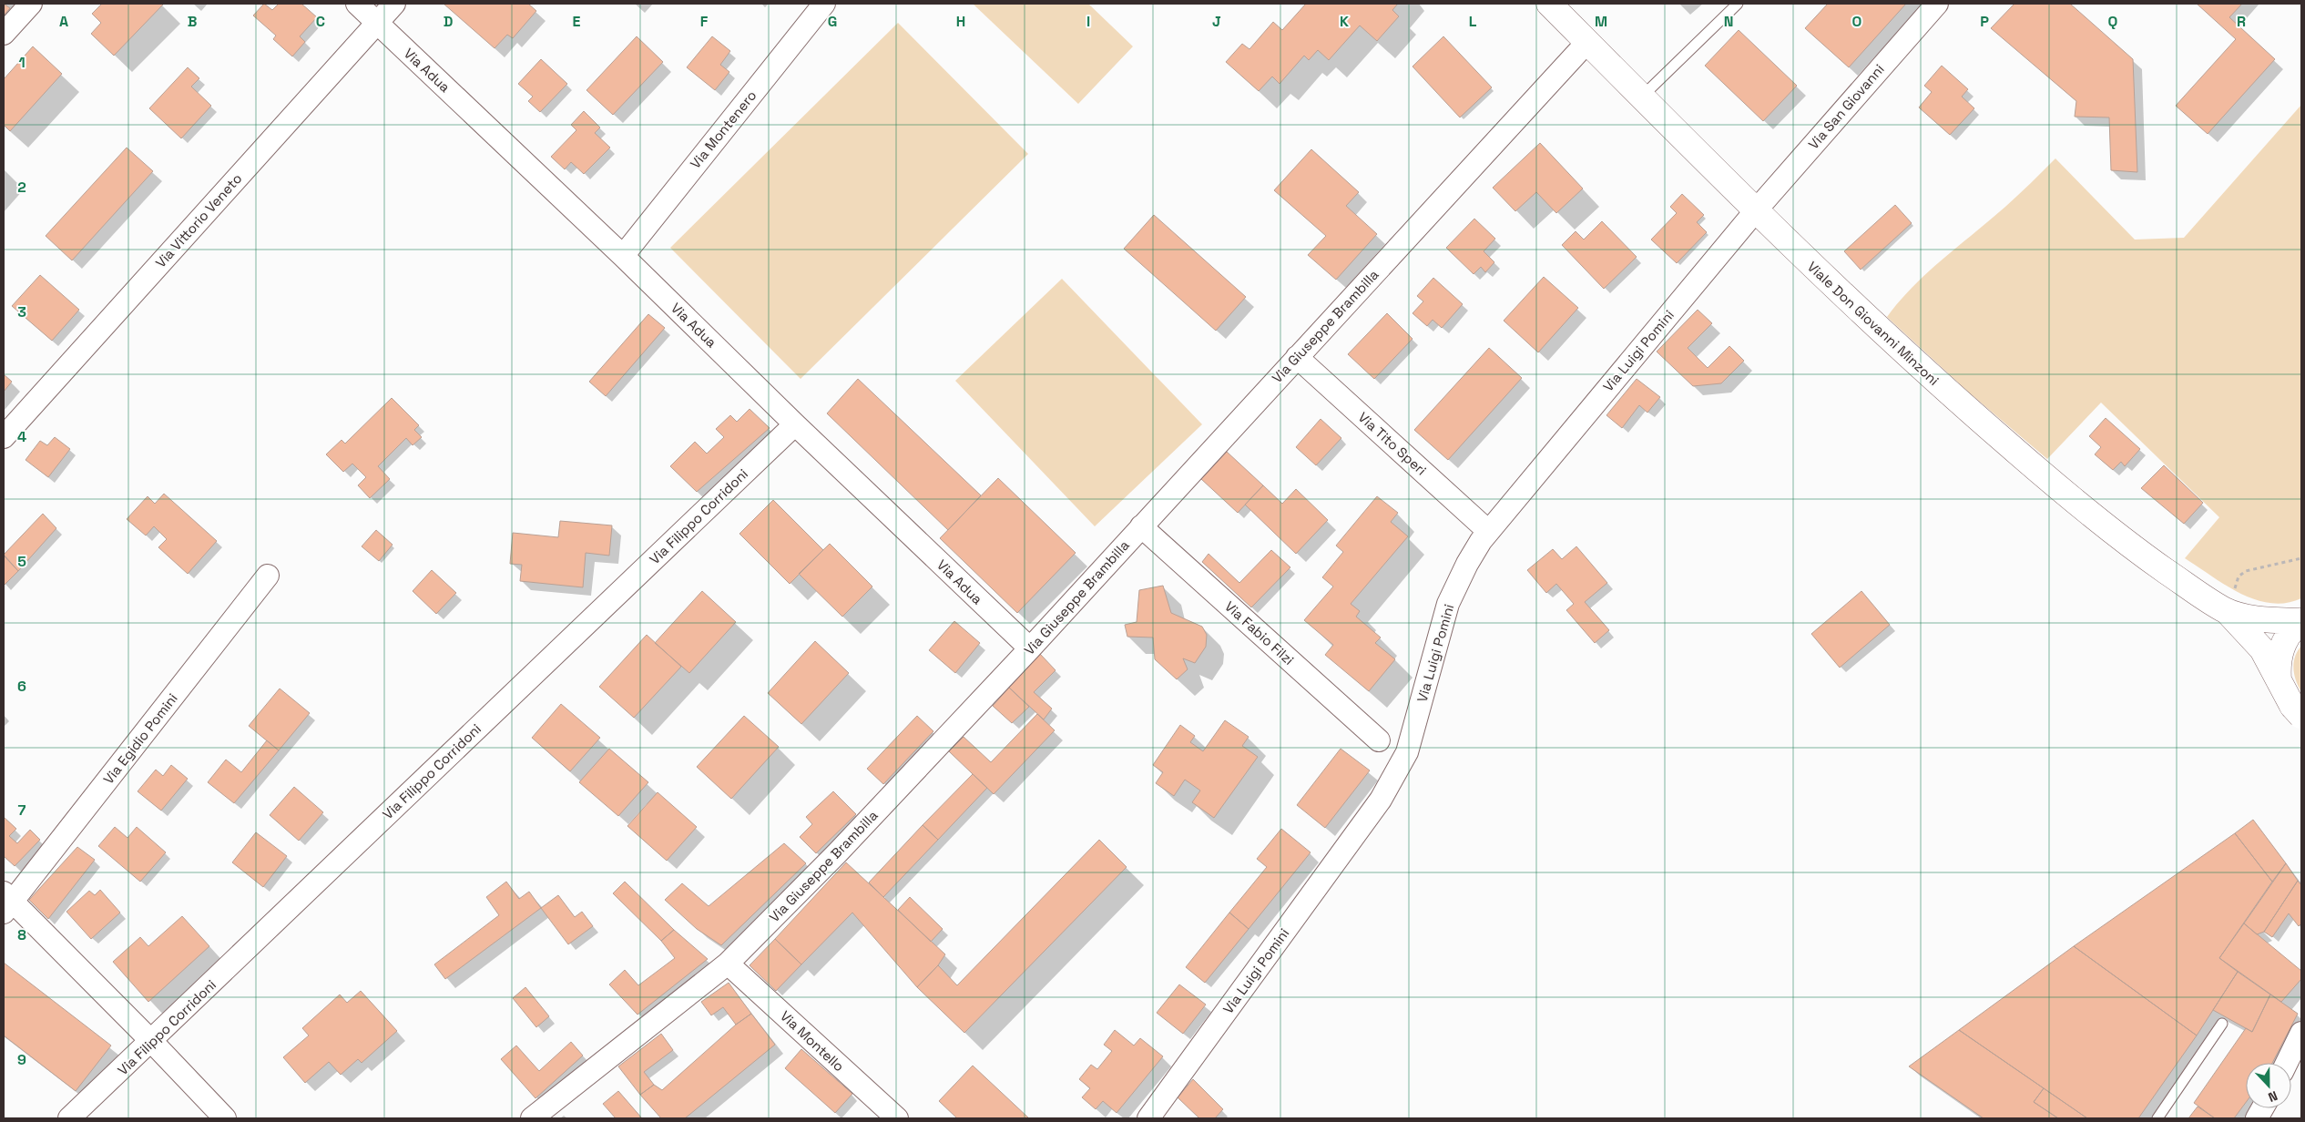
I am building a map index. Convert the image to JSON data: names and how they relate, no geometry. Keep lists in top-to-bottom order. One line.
{"streets":{"street":["Via Adua","Via San Giovanni","Via Montenero","Via Vittorio Veneto","Viale Don Giovanni Minzoni","Via Giuseppe Brambilla","Via Luigi Pomini","Via Tito Speri","Via Filippo Corridoni","Via Fabio Filzi","Via Egidio Pomini","Via Montello"]},"crossings":[["Via Adua","Via Montenero"],["Via Adua","Via Vittorio Veneto"],["Via Adua","Via Giuseppe Brambilla"],["Via Adua","Via Filippo Corridoni"],["Via San Giovanni","Viale Don Giovanni Minzoni"],["Via San Giovanni","Via Luigi Pomini"],["Viale Don Giovanni Minzoni","Via Giuseppe Brambilla"],["Viale Don Giovanni Minzoni","Via Luigi Pomini"],["Via Giuseppe Brambilla","Via Tito Speri"],["Via Giuseppe Brambilla","Via Fabio Filzi"],["Via Giuseppe Brambilla","Via Montello"],["Via Luigi Pomini","Via Tito Speri"]],"north":"bottom","grid":{"columns":["A","B","C","D","E","F","G","H","I","J","K","L","M","N","O","P","Q","R"],"rows":["1","2","3","4","5","6","7","8","9"]}}
